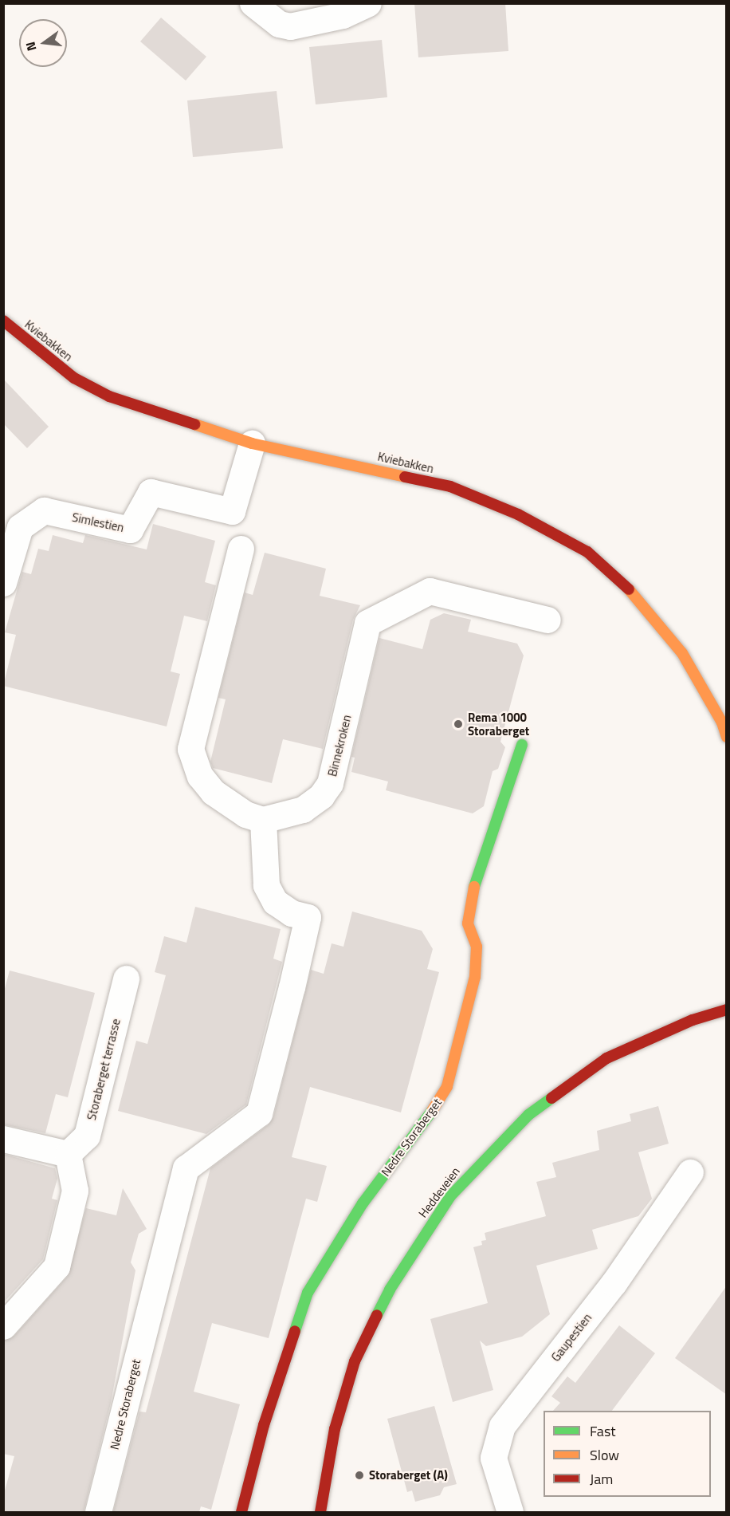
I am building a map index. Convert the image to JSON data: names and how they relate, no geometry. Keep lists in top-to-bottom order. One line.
{"streets":{"street":["Kviebakken","Simlestien","Binnekroken","Storaberget terrasse","Nedre Storaberget","Heddeveien","Gaupestien"]},"crossings":[["Kviebakken","Simlestien"],["Binnekroken","Nedre Storaberget"]],"places":["Rema 1000 Storaberget","Storaberget (A)"],"legend":["Fast","Slow","Jam"],"north":"left"}
